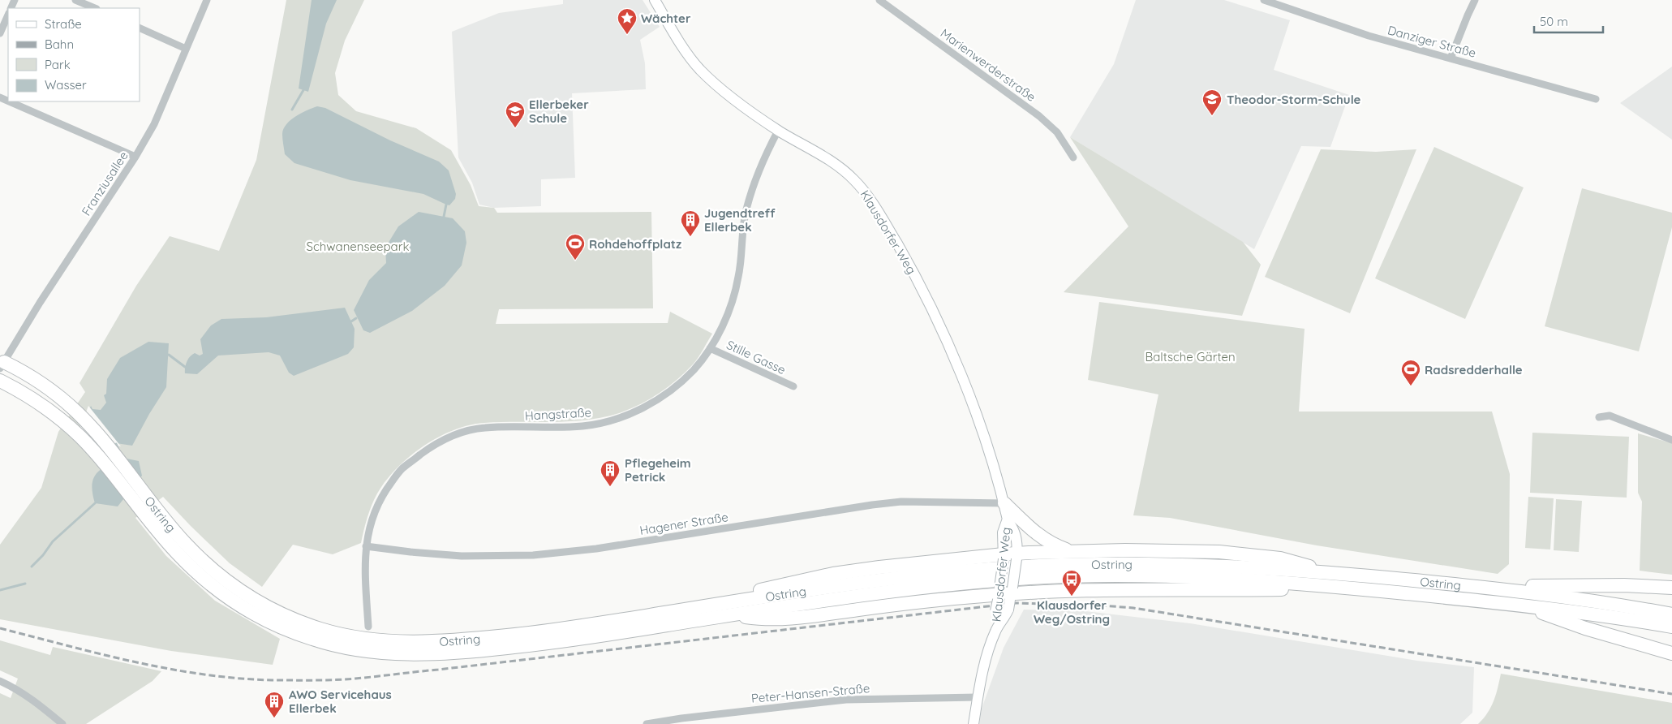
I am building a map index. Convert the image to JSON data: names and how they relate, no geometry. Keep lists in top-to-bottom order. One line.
{"streets":{"highway":["Ostring"],"street":["Danziger Straße","Marienwerderstraße","Franziusallee","Klausdorfer Weg","Stille Gasse","Hangstraße","Hagener Straße","Peter-Hansen-Straße"]},"crossings":[["Franziusallee","Ostring"],["Klausdorfer Weg","Hangstraße"],["Klausdorfer Weg","Hagener Straße"],["Klausdorfer Weg","Peter-Hansen-Straße"],["Stille Gasse","Hangstraße"],["Hangstraße","Hagener Straße"]],"parks":["Schwanenseepark","Baltsche Gärten"],"places":{"place":["Wächter"],"school or university":["Theodor-Storm-Schule","Ellerbeker Schule"],"building":["Jugendtreff Ellerbek","Pflegeheim Petrick","AWO Servicehaus Ellerbek"],"sports":["Rohdehoffplatz","Radsredderhalle"],"bus stop":["Klausdorfer Weg/Ostring"]},"legend":["Straße","Bahn","Park","Wasser"],"scale_bar":"50 m"}
